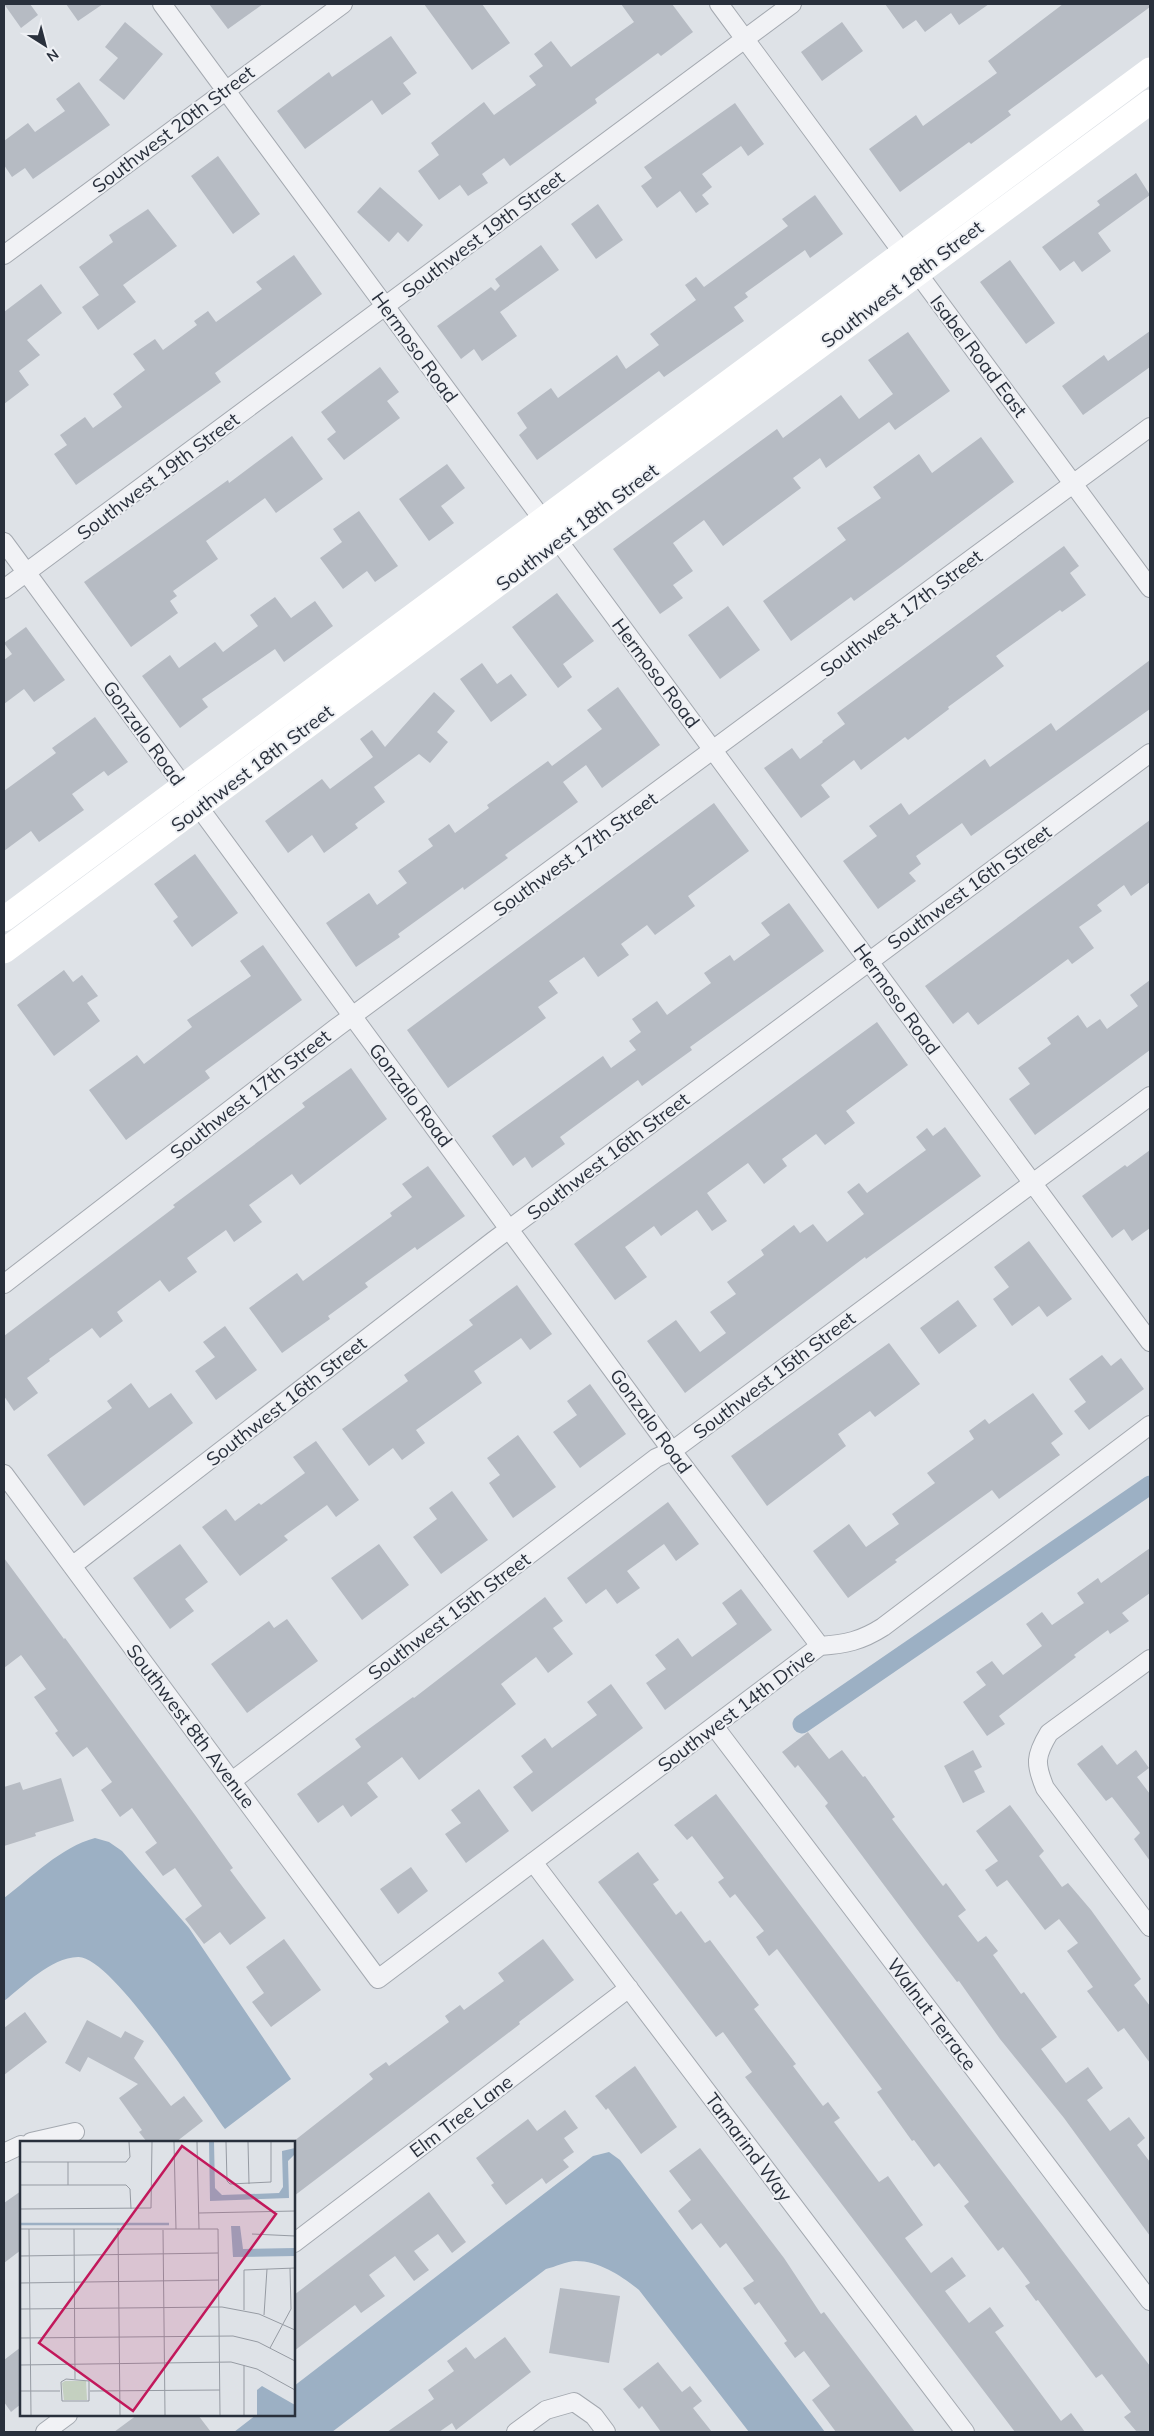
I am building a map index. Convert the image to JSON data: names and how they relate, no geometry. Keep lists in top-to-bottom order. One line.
{"streets":{"main road":["Southwest 18th Street"],"street":["Southwest 20th Street","Southwest 19th Street","Hermoso Road","Isabel Road East","Southwest 17th Street","Gonzalo Road","Southwest 16th Street","Southwest 15th Street","Southwest 14th Drive","Southwest 8th Avenue","Walnut Terrace","Elm Tree Lane","Tamarind Way"]},"crossings":[["Southwest 20th Street","Hermoso Road"],["Southwest 19th Street","Hermoso Road"],["Southwest 19th Street","Isabel Road East"],["Southwest 19th Street","Gonzalo Road"],["Southwest 18th Street","Hermoso Road"],["Southwest 18th Street","Isabel Road East"],["Southwest 18th Street","Gonzalo Road"],["Hermoso Road","Southwest 17th Street"],["Hermoso Road","Southwest 16th Street"],["Hermoso Road","Southwest 15th Street"],["Isabel Road East","Southwest 17th Street"],["Southwest 17th Street","Gonzalo Road"],["Gonzalo Road","Southwest 16th Street"],["Gonzalo Road","Southwest 15th Street"],["Gonzalo Road","Southwest 14th Drive"],["Southwest 16th Street","Southwest 8th Avenue"],["Southwest 15th Street","Southwest 8th Avenue"],["Southwest 14th Drive","Southwest 8th Avenue"],["Southwest 14th Drive","Walnut Terrace"],["Southwest 14th Drive","Tamarind Way"],["Elm Tree Lane","Tamarind Way"]],"north":"bottom right"}
